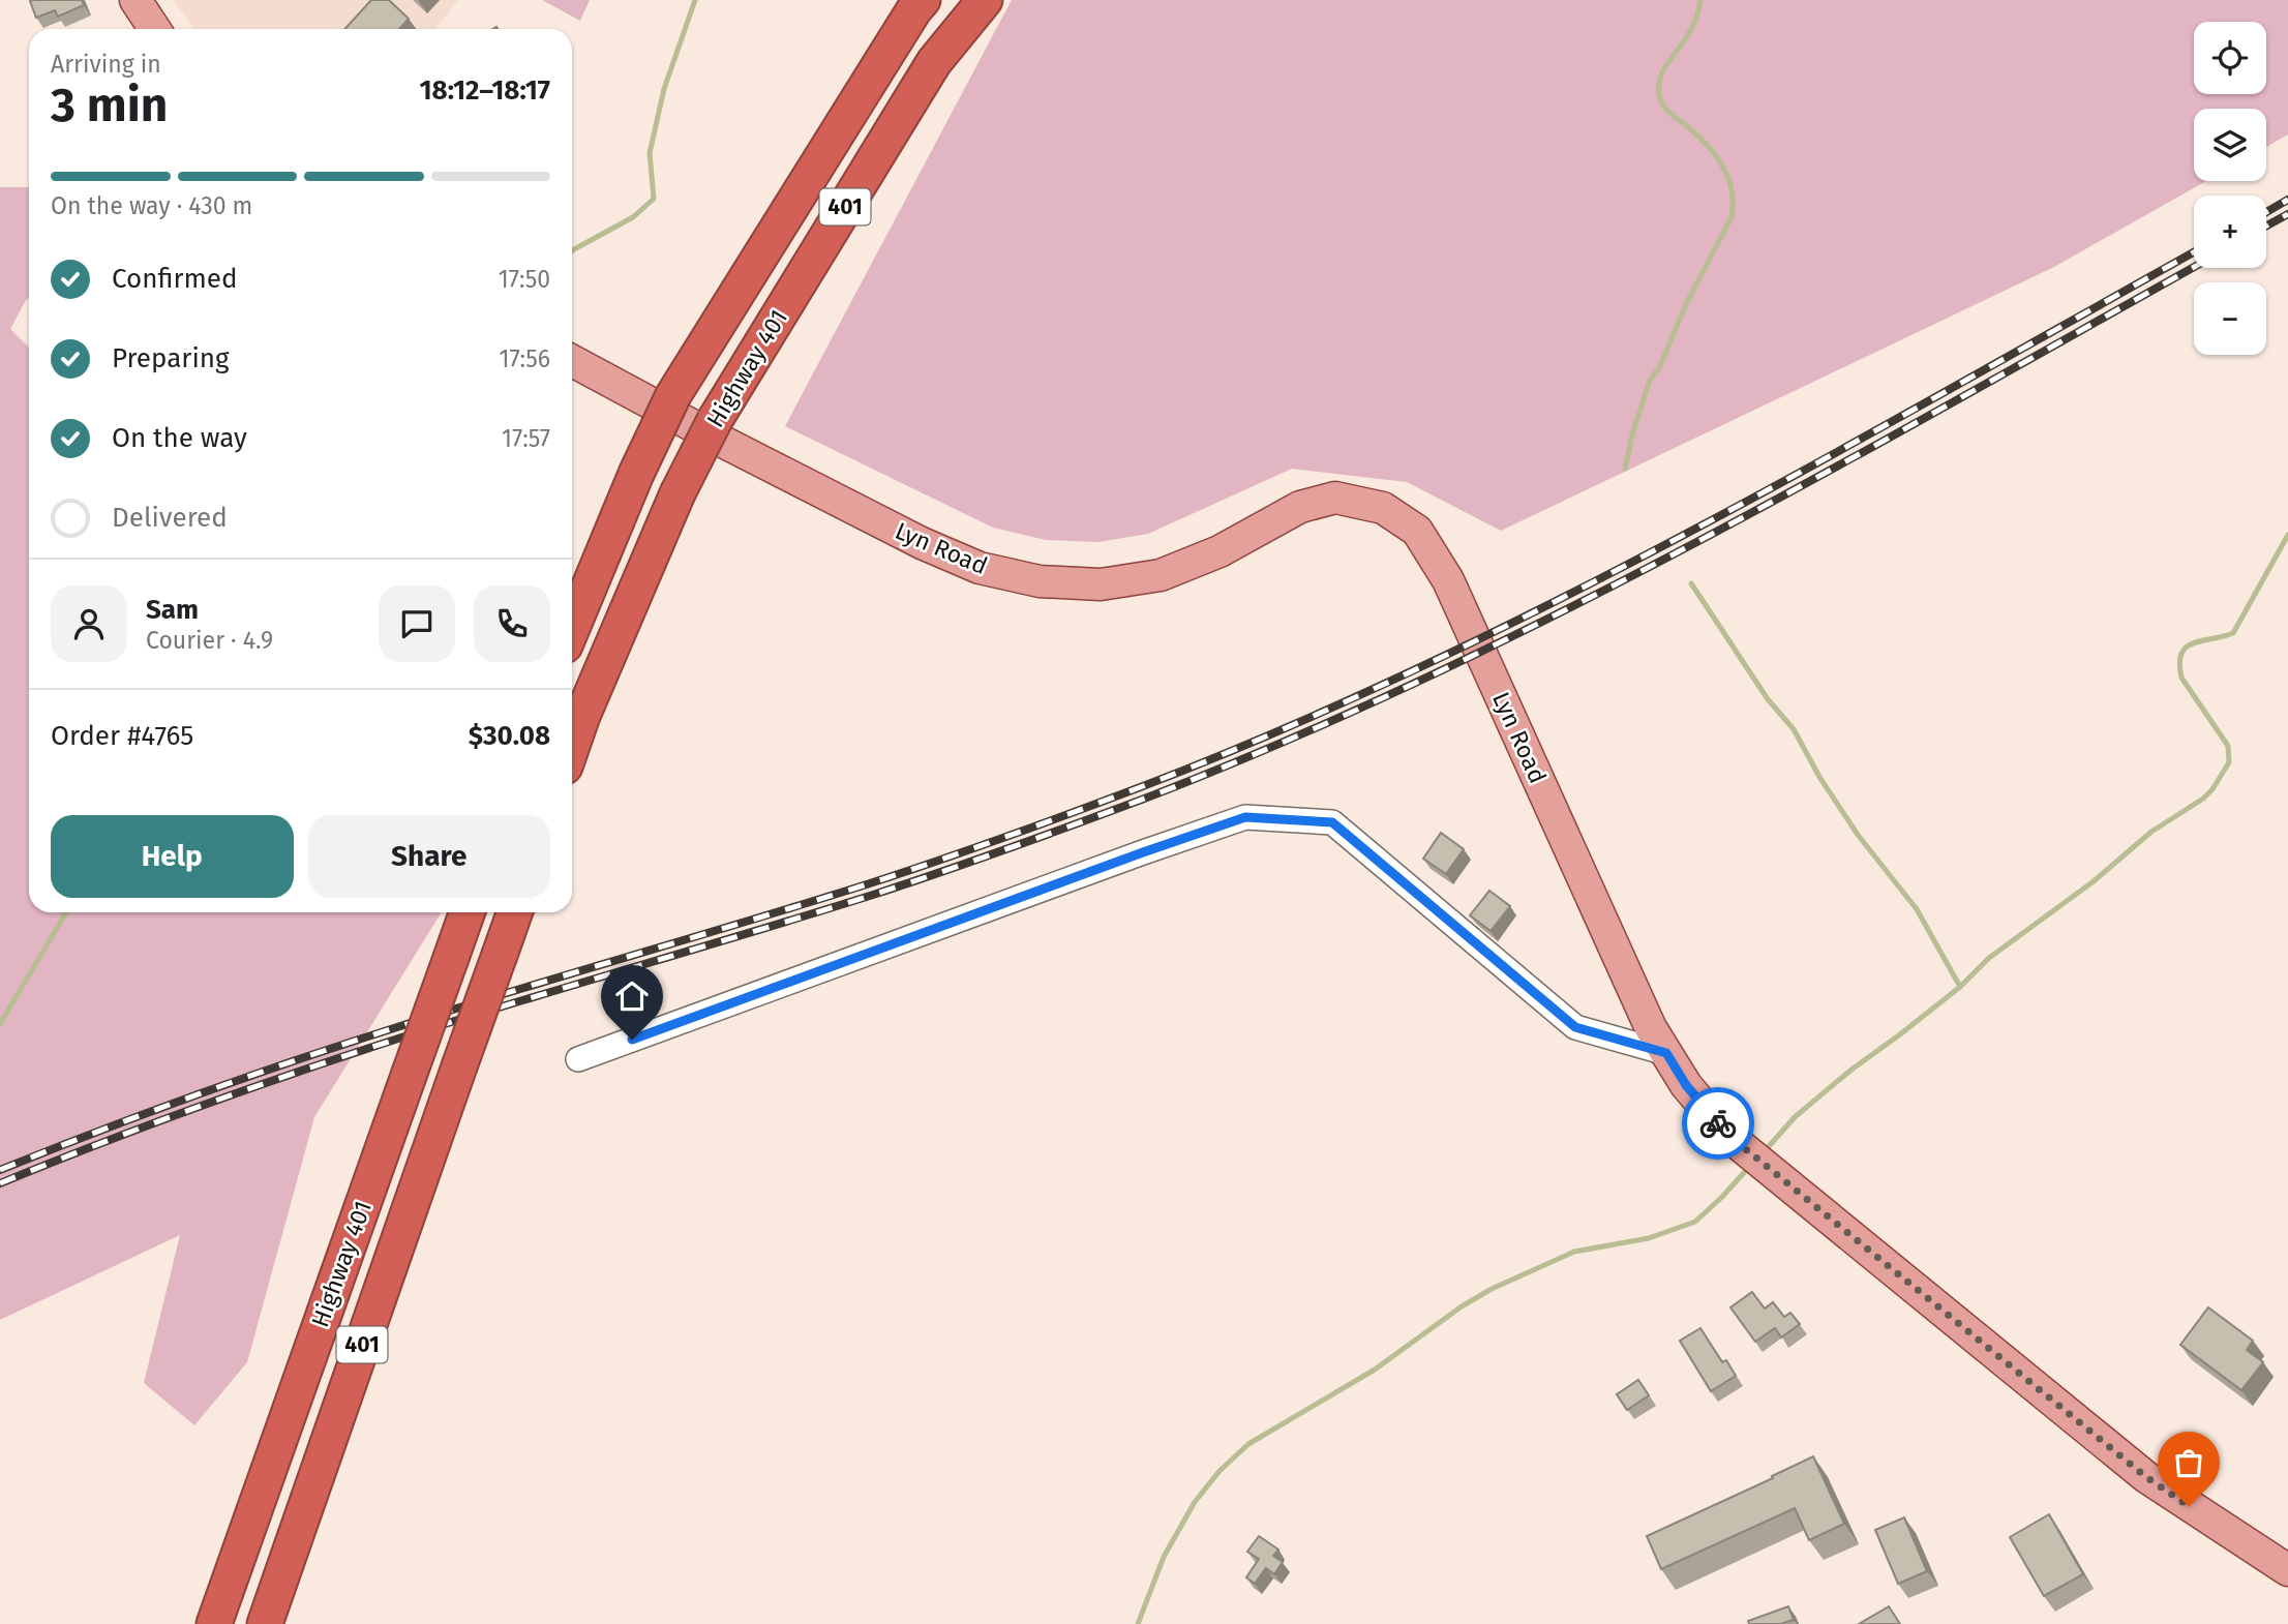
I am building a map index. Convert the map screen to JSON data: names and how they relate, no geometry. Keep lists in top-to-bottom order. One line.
{"streets":{"highway":["401","Highway 401"],"main road":["Lyn Road"]},"page":{"map_buttons":["+","−"],"heading":["3 min","Arriving in","18:12–18:17"],"panel":["Sam","Courier · 4.9","Order #4765","$30.08"],"bar":"On the way · 430 m","list":[["Confirmed","17:50"],["Preparing","17:56"],["On the way","17:57"],"Delivered"],"buttons":["Help","Share"]}}
